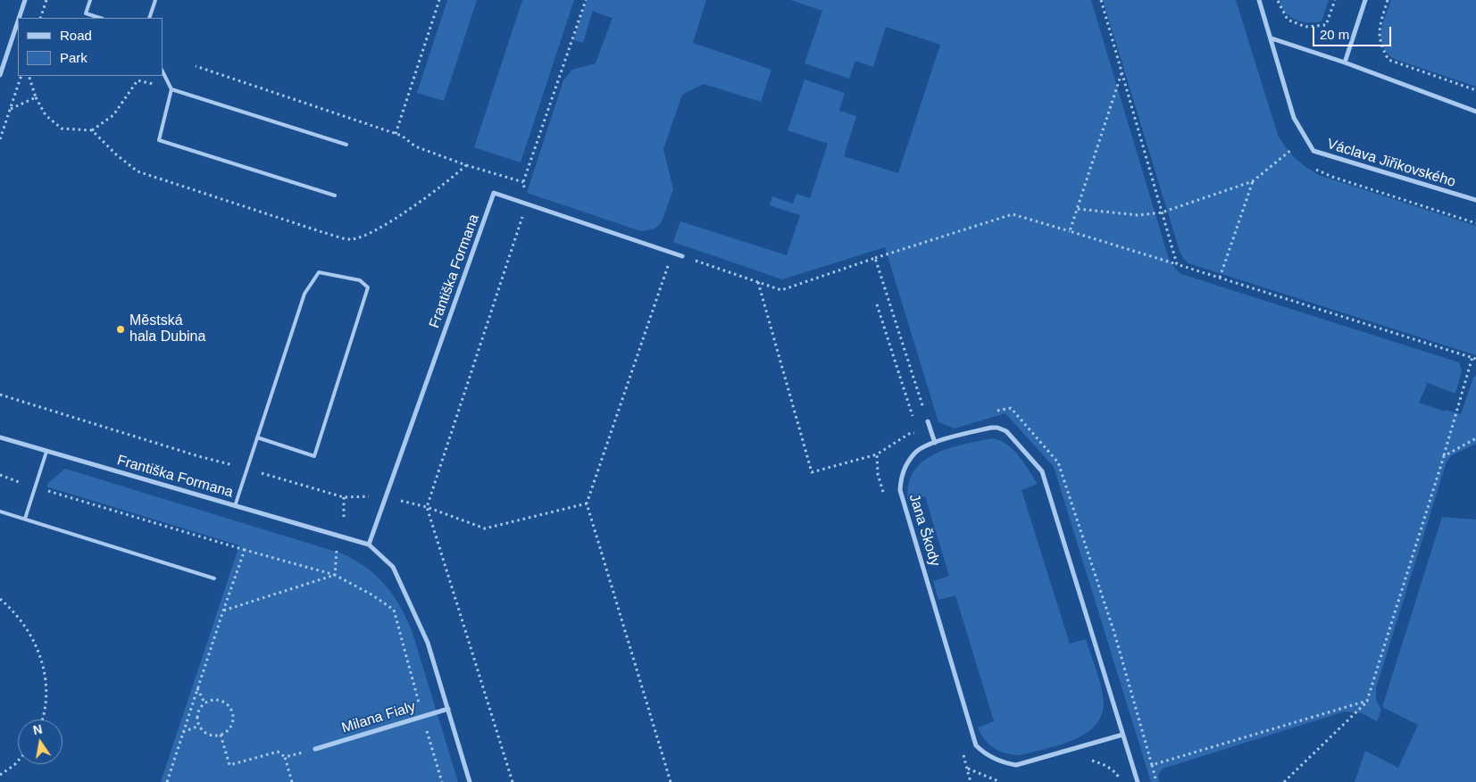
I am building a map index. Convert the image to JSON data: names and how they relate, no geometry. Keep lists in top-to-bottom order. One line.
{"streets":{"street":["Václava Jiřikovského","Františka Formana","Jana Škody","Milana Fialy"]},"crossings":[["Františka Formana","Milana Fialy"]],"places":["Městská hala Dubina"],"legend":["Road","Park"],"scale_bar":"20 m","north":"top"}
